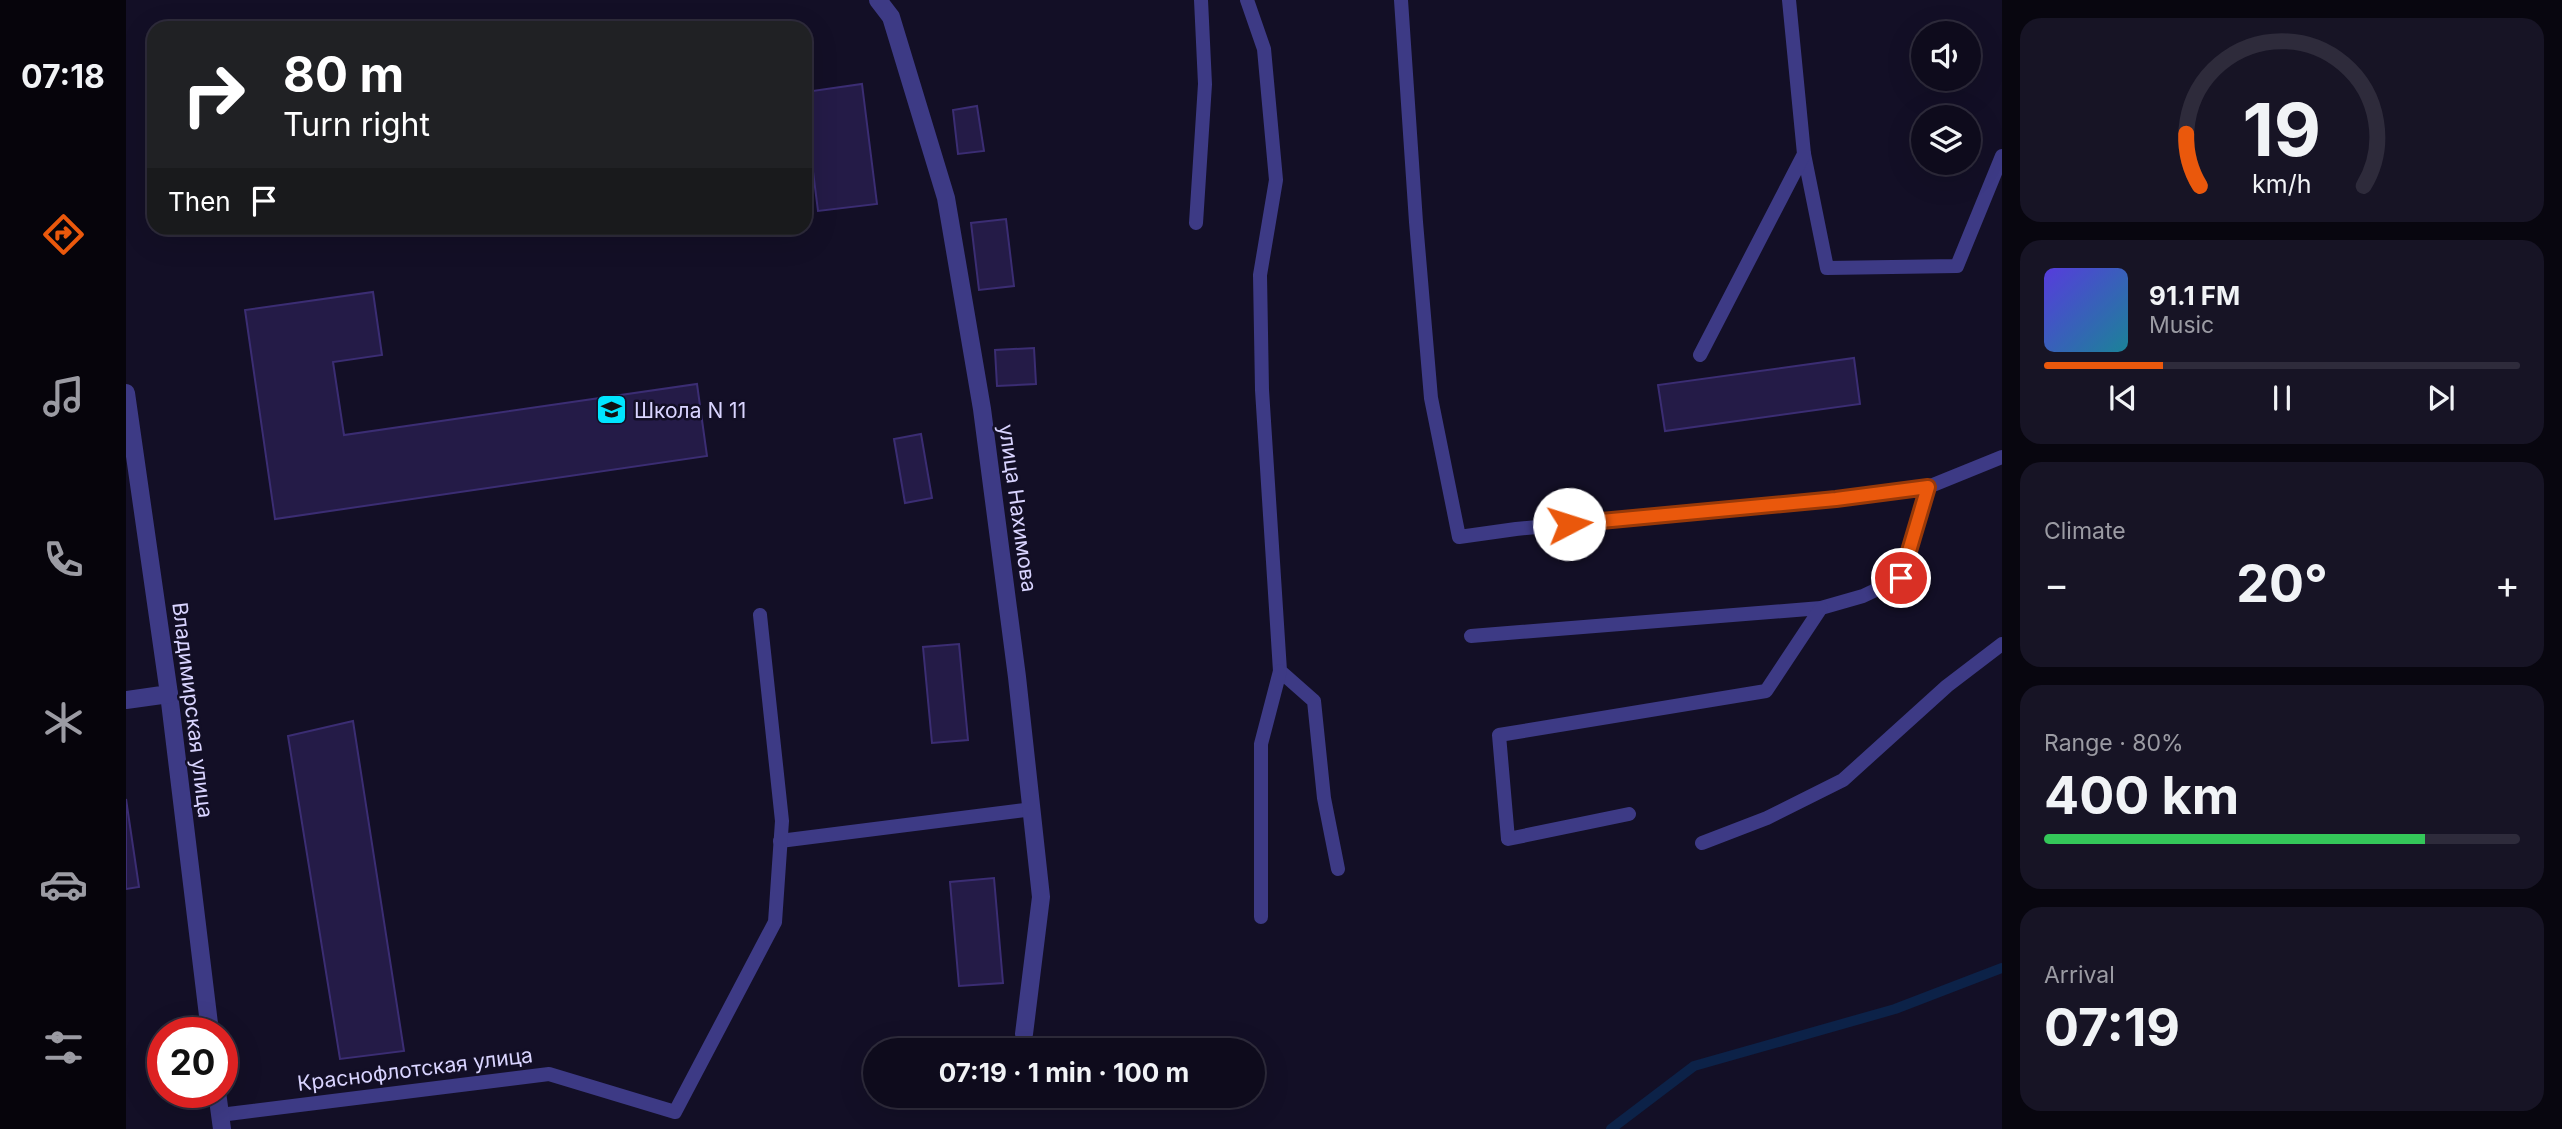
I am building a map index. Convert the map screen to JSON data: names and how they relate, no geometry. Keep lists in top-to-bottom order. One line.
{"streets":{"street":["улица Нахимова","Владимирская улица"],"lane":["Краснофлотская улица"]},"places":{"school or university":["Школа N 11"]},"page":{"tabs":"07:18","turn":["80 m","Turn right"],"then":"Then","song":["91.1 FM","Music"],"tile":["Climate",["Range · 80%","400 km"],["Arrival","07:19"]],"heat":["−","20°","+"],"limit":"20","trip":"07:19 · 1 min · 100 m","gauge":["19","km/h"]}}
